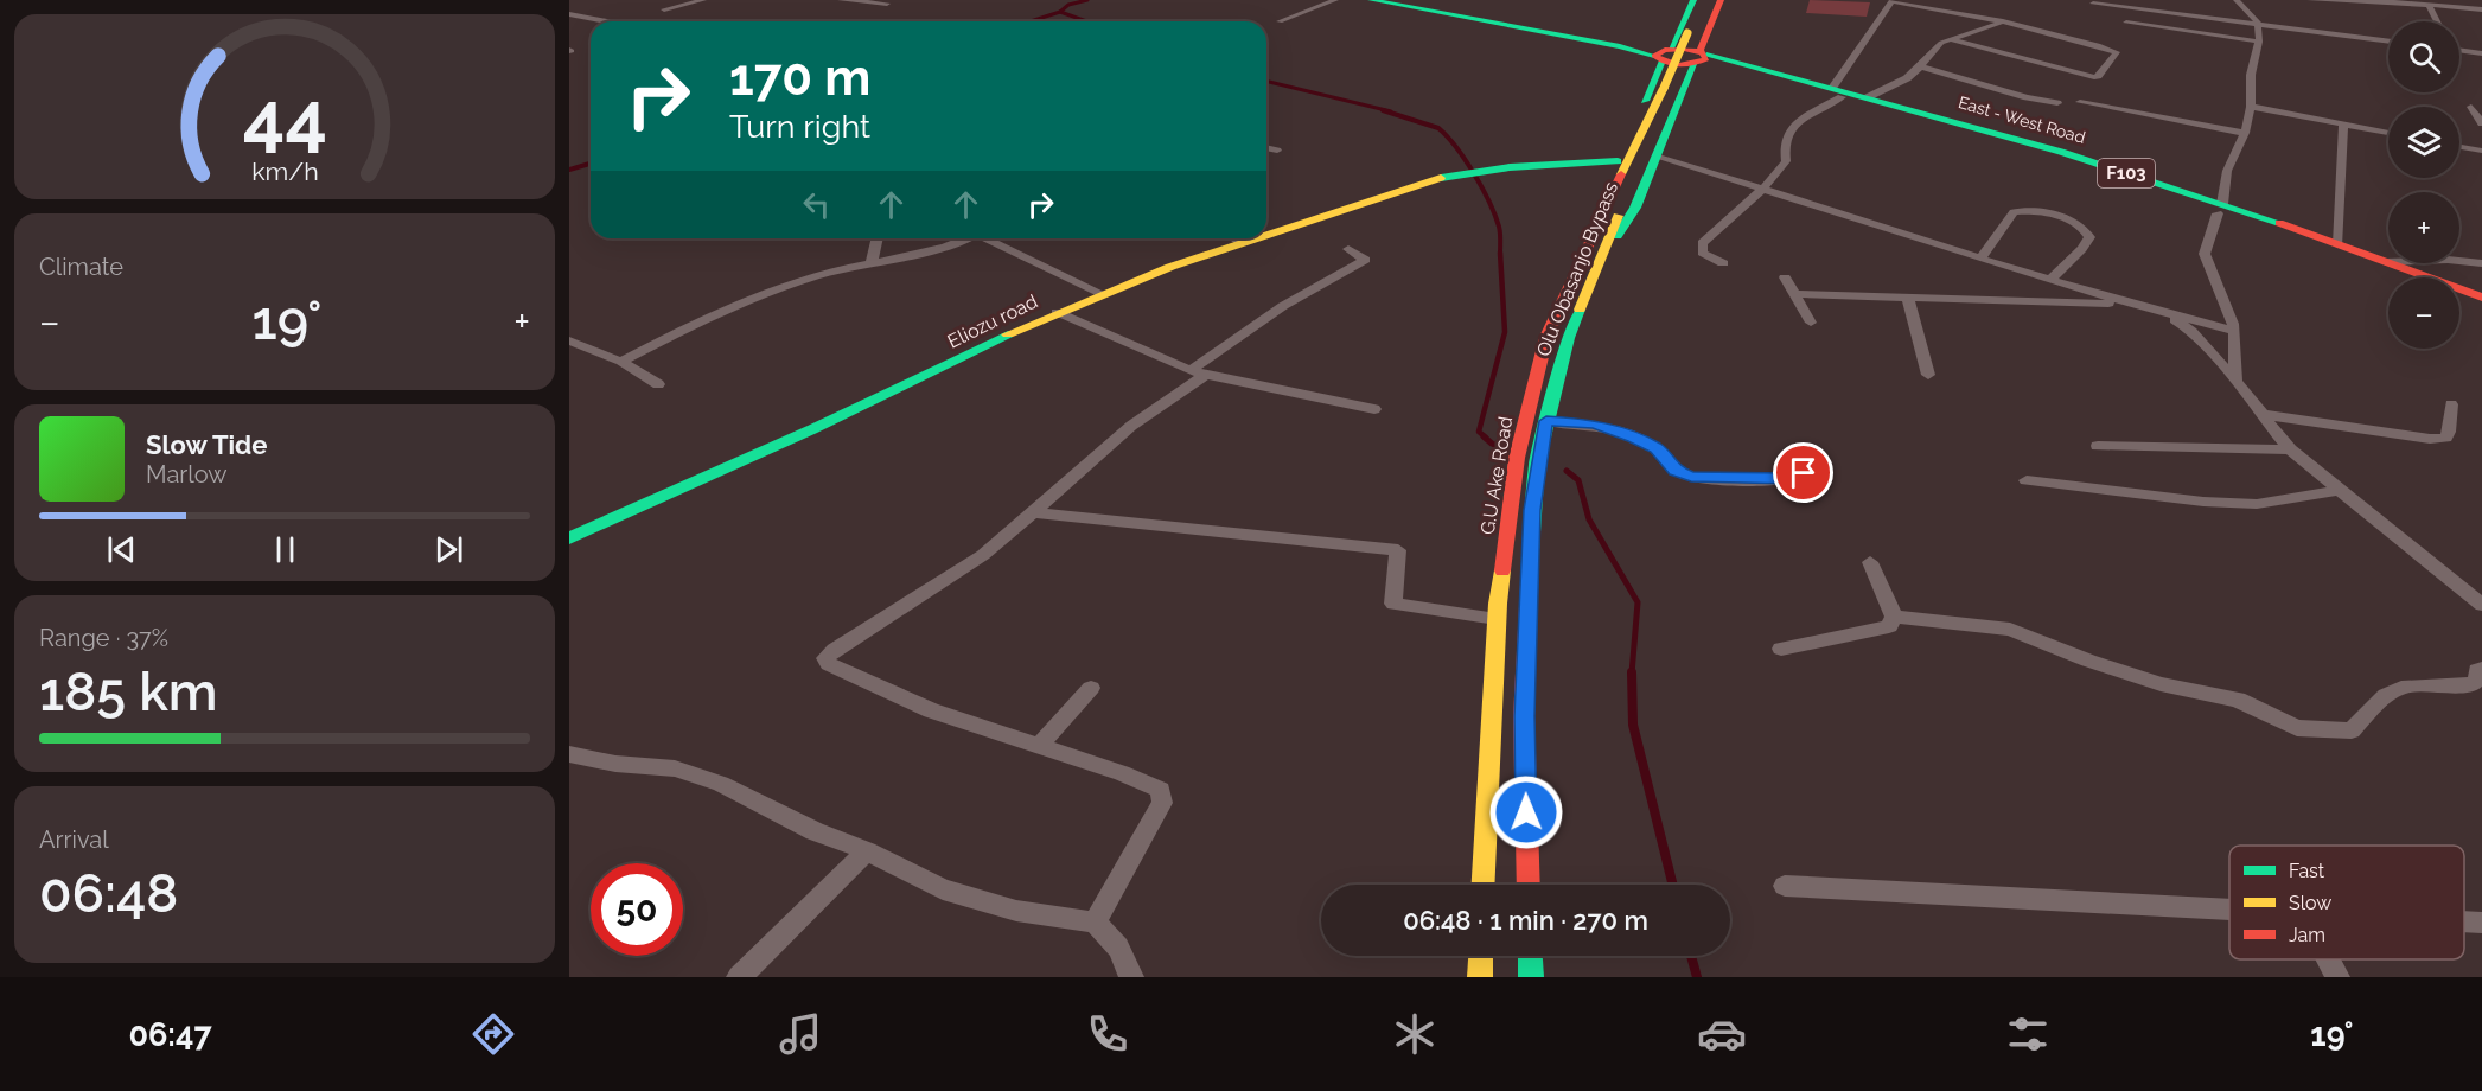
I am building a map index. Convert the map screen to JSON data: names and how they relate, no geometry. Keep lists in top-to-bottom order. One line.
{"streets":{"main road":["East - West Road","F103","Olu Obasanjo Bypass","Eliozu road","G.U Ake Road"]},"crossings":[["Olu Obasanjo Bypass","G.U Ake Road"]],"legend":["Fast","Slow","Jam"],"page":{"map_buttons":["+","−"],"turn":["170 m","Turn right"],"tile":["Climate",["Range · 37%","185 km"],["Arrival","06:48"]],"heat":["−","19°","+"],"song":["Slow Tide","Marlow"],"limit":"50","trip":"06:48 · 1 min · 270 m","tabs":["06:47","19°"],"gauge":["44","km/h"]}}
